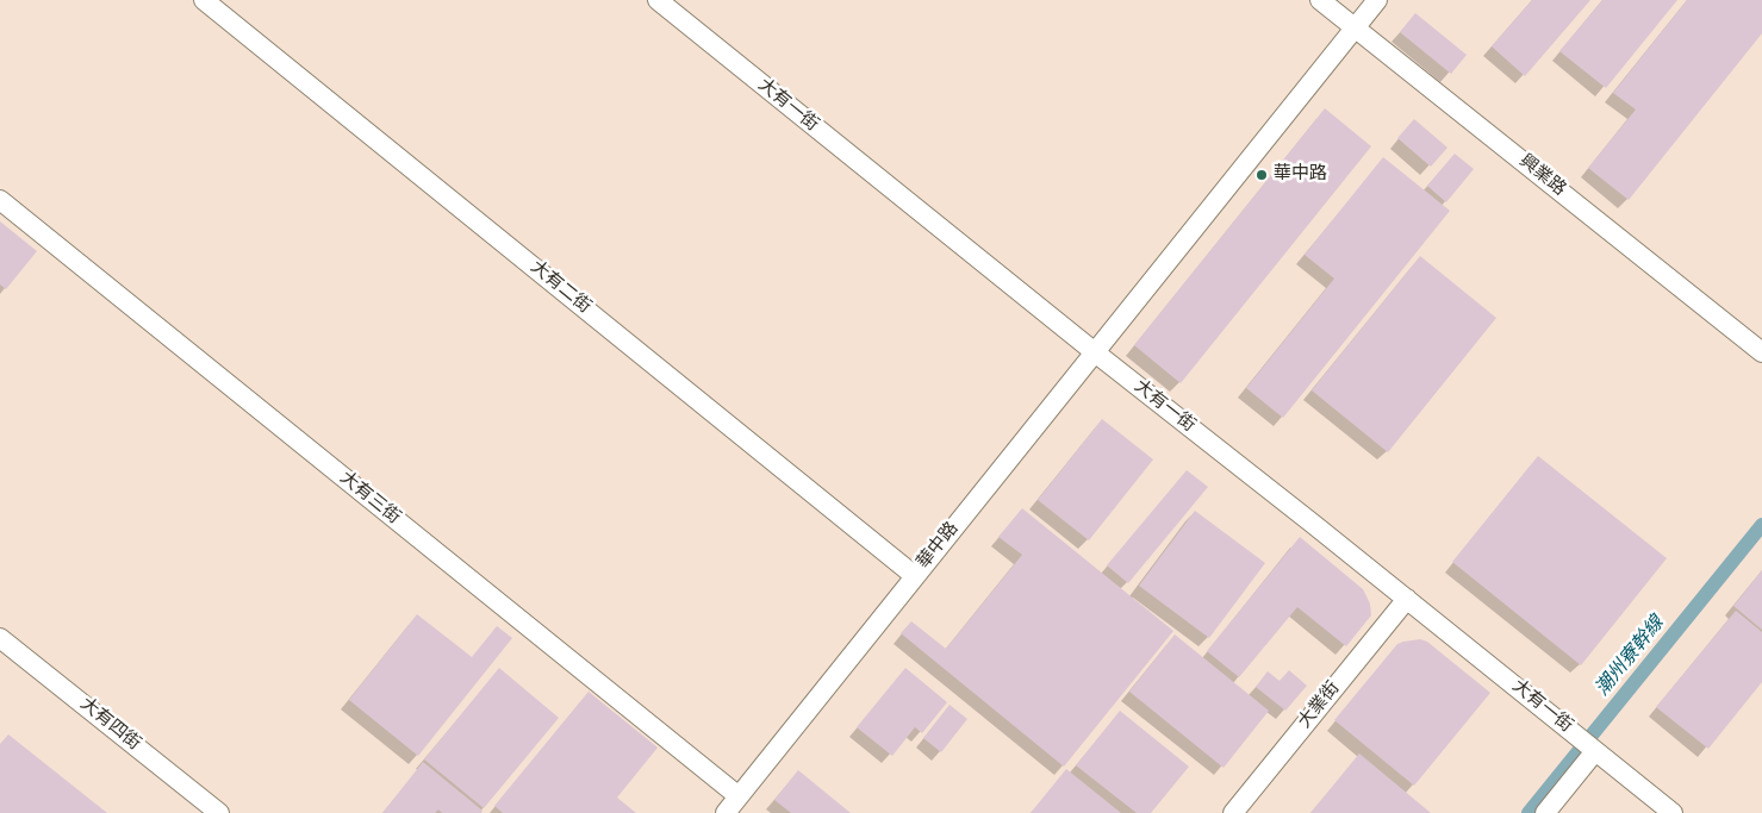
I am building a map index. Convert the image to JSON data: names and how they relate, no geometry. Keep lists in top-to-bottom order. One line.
{"streets":{"street":["大有一街","興業路","大有二街","大有三街","華中路","大業街","大有四街"]},"crossings":[["大有一街","華中路"],["大有一街","大業街"],["興業路","華中路"],["大有二街","華中路"],["大有三街","華中路"]],"water":["潮州寮幹線"],"places":["華中路"]}
